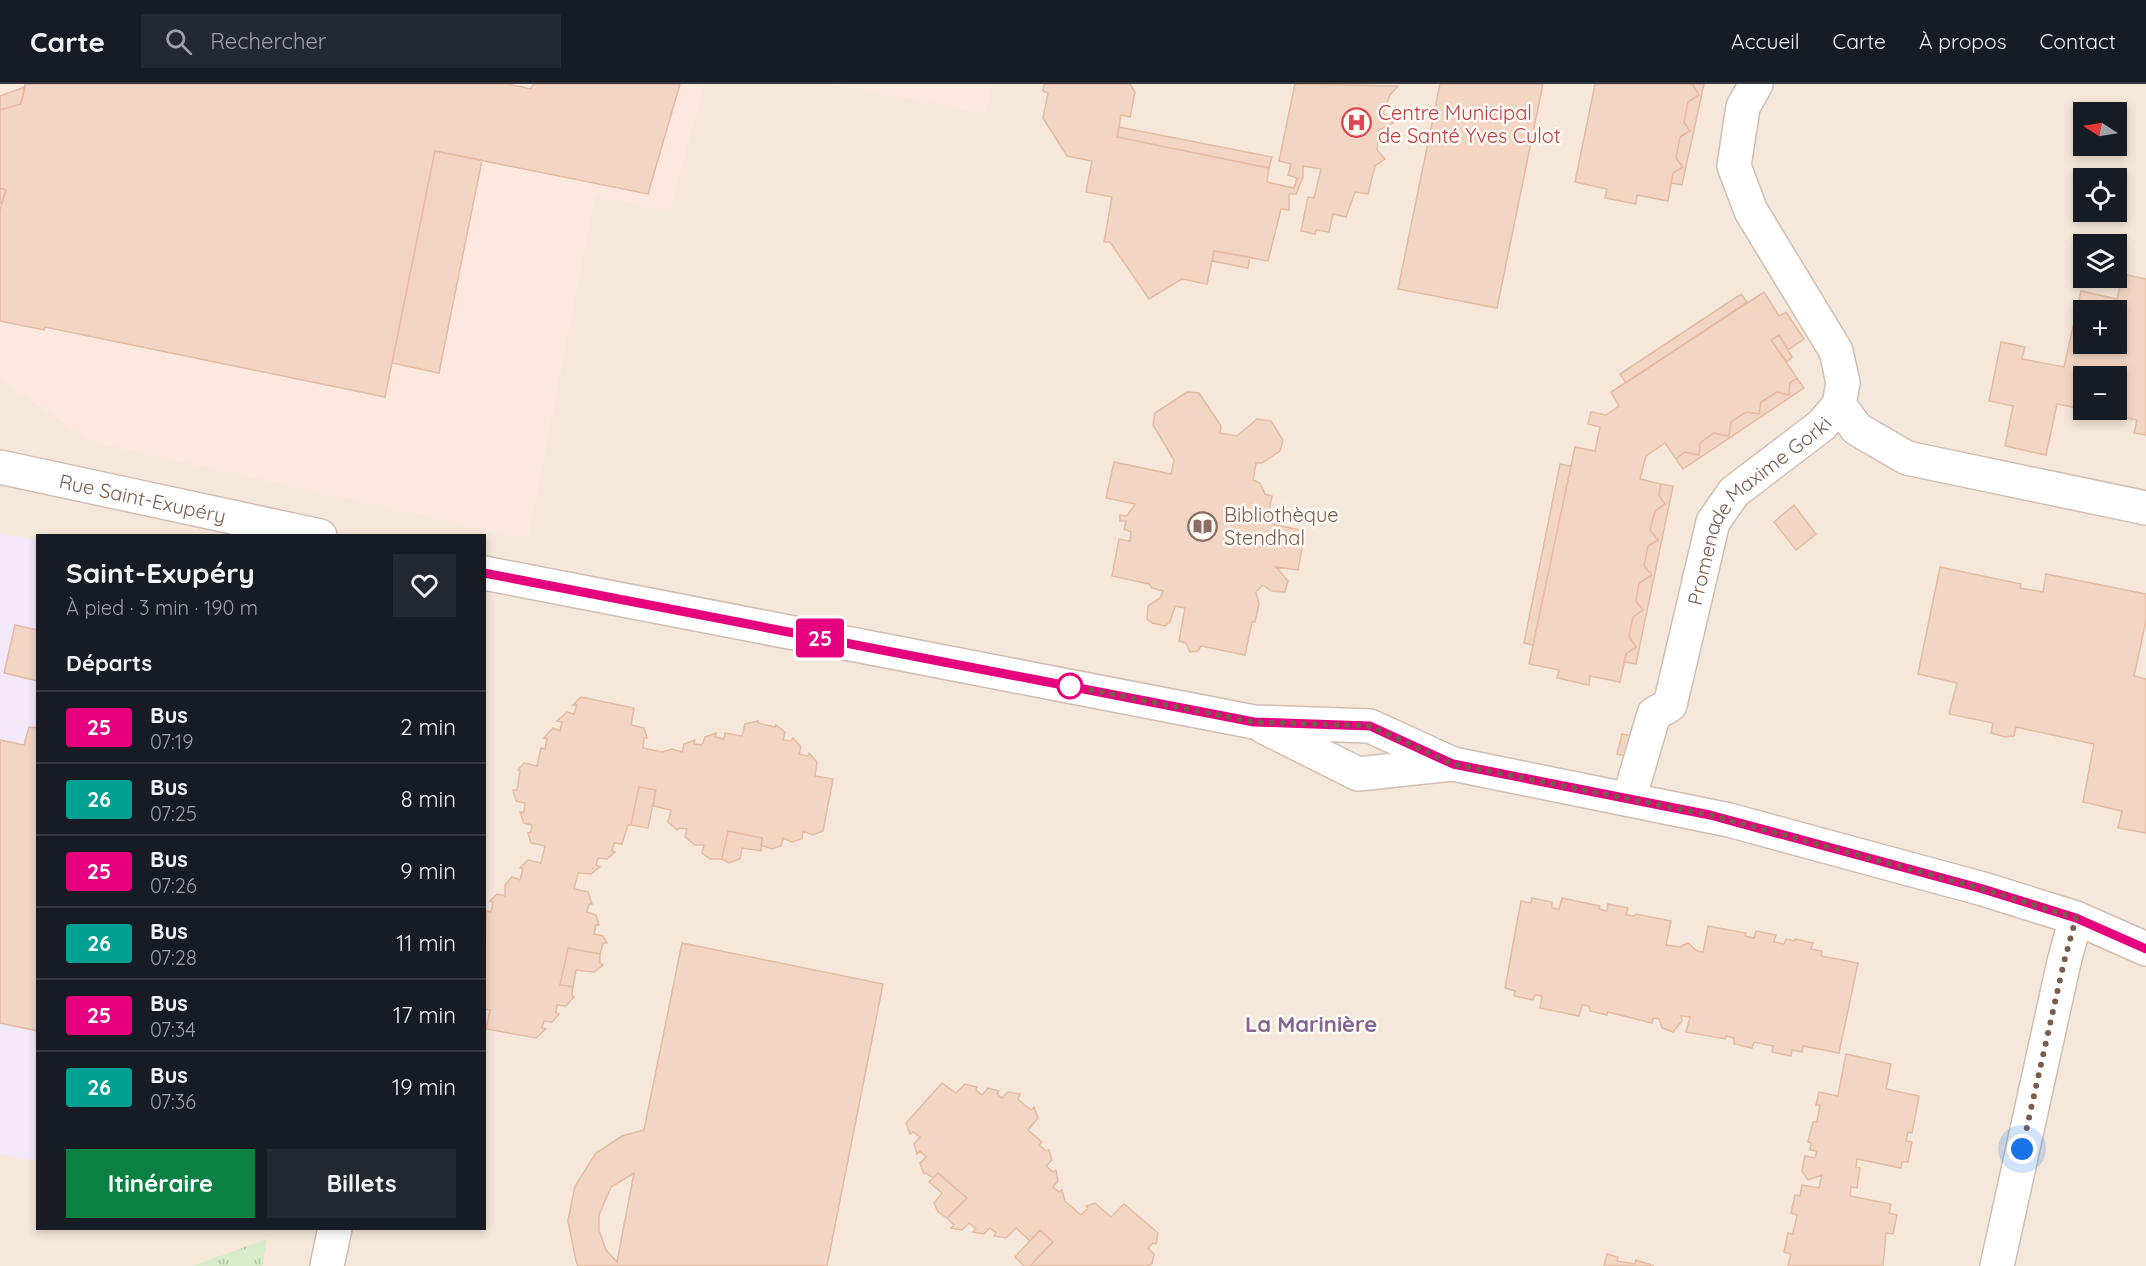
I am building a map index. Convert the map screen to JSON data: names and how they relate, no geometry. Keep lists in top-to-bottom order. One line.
{"streets":{"street":["Rue Saint-Exupéry","Promenade Maxime Gorki"]},"districts":["La Marinière"],"places":{"hospital":["Centre Municipal de Santé Yves Culot"],"library":["Bibliothèque Stendhal"]},"lines":["bus line 25"],"north":"left","page":{"header":"Carte","search":"Rechercher","nav":["Accueil","Carte","À propos","Contact"],"on_map":"25","map_buttons":["+","−"],"heading":[["Saint-Exupéry","À pied · 3 min · 190 m"],"Départs"],"list":[{"mark":"25","name":"Bus","note":"07:19","value":"2 min"},{"mark":"26","name":"Bus","note":"07:25","value":"8 min"},{"mark":"25","name":"Bus","note":"07:26","value":"9 min"},{"mark":"26","name":"Bus","note":"07:28","value":"11 min"},{"mark":"25","name":"Bus","note":"07:34","value":"17 min"},{"mark":"26","name":"Bus","note":"07:36","value":"19 min"}],"buttons":["Itinéraire","Billets"]}}
